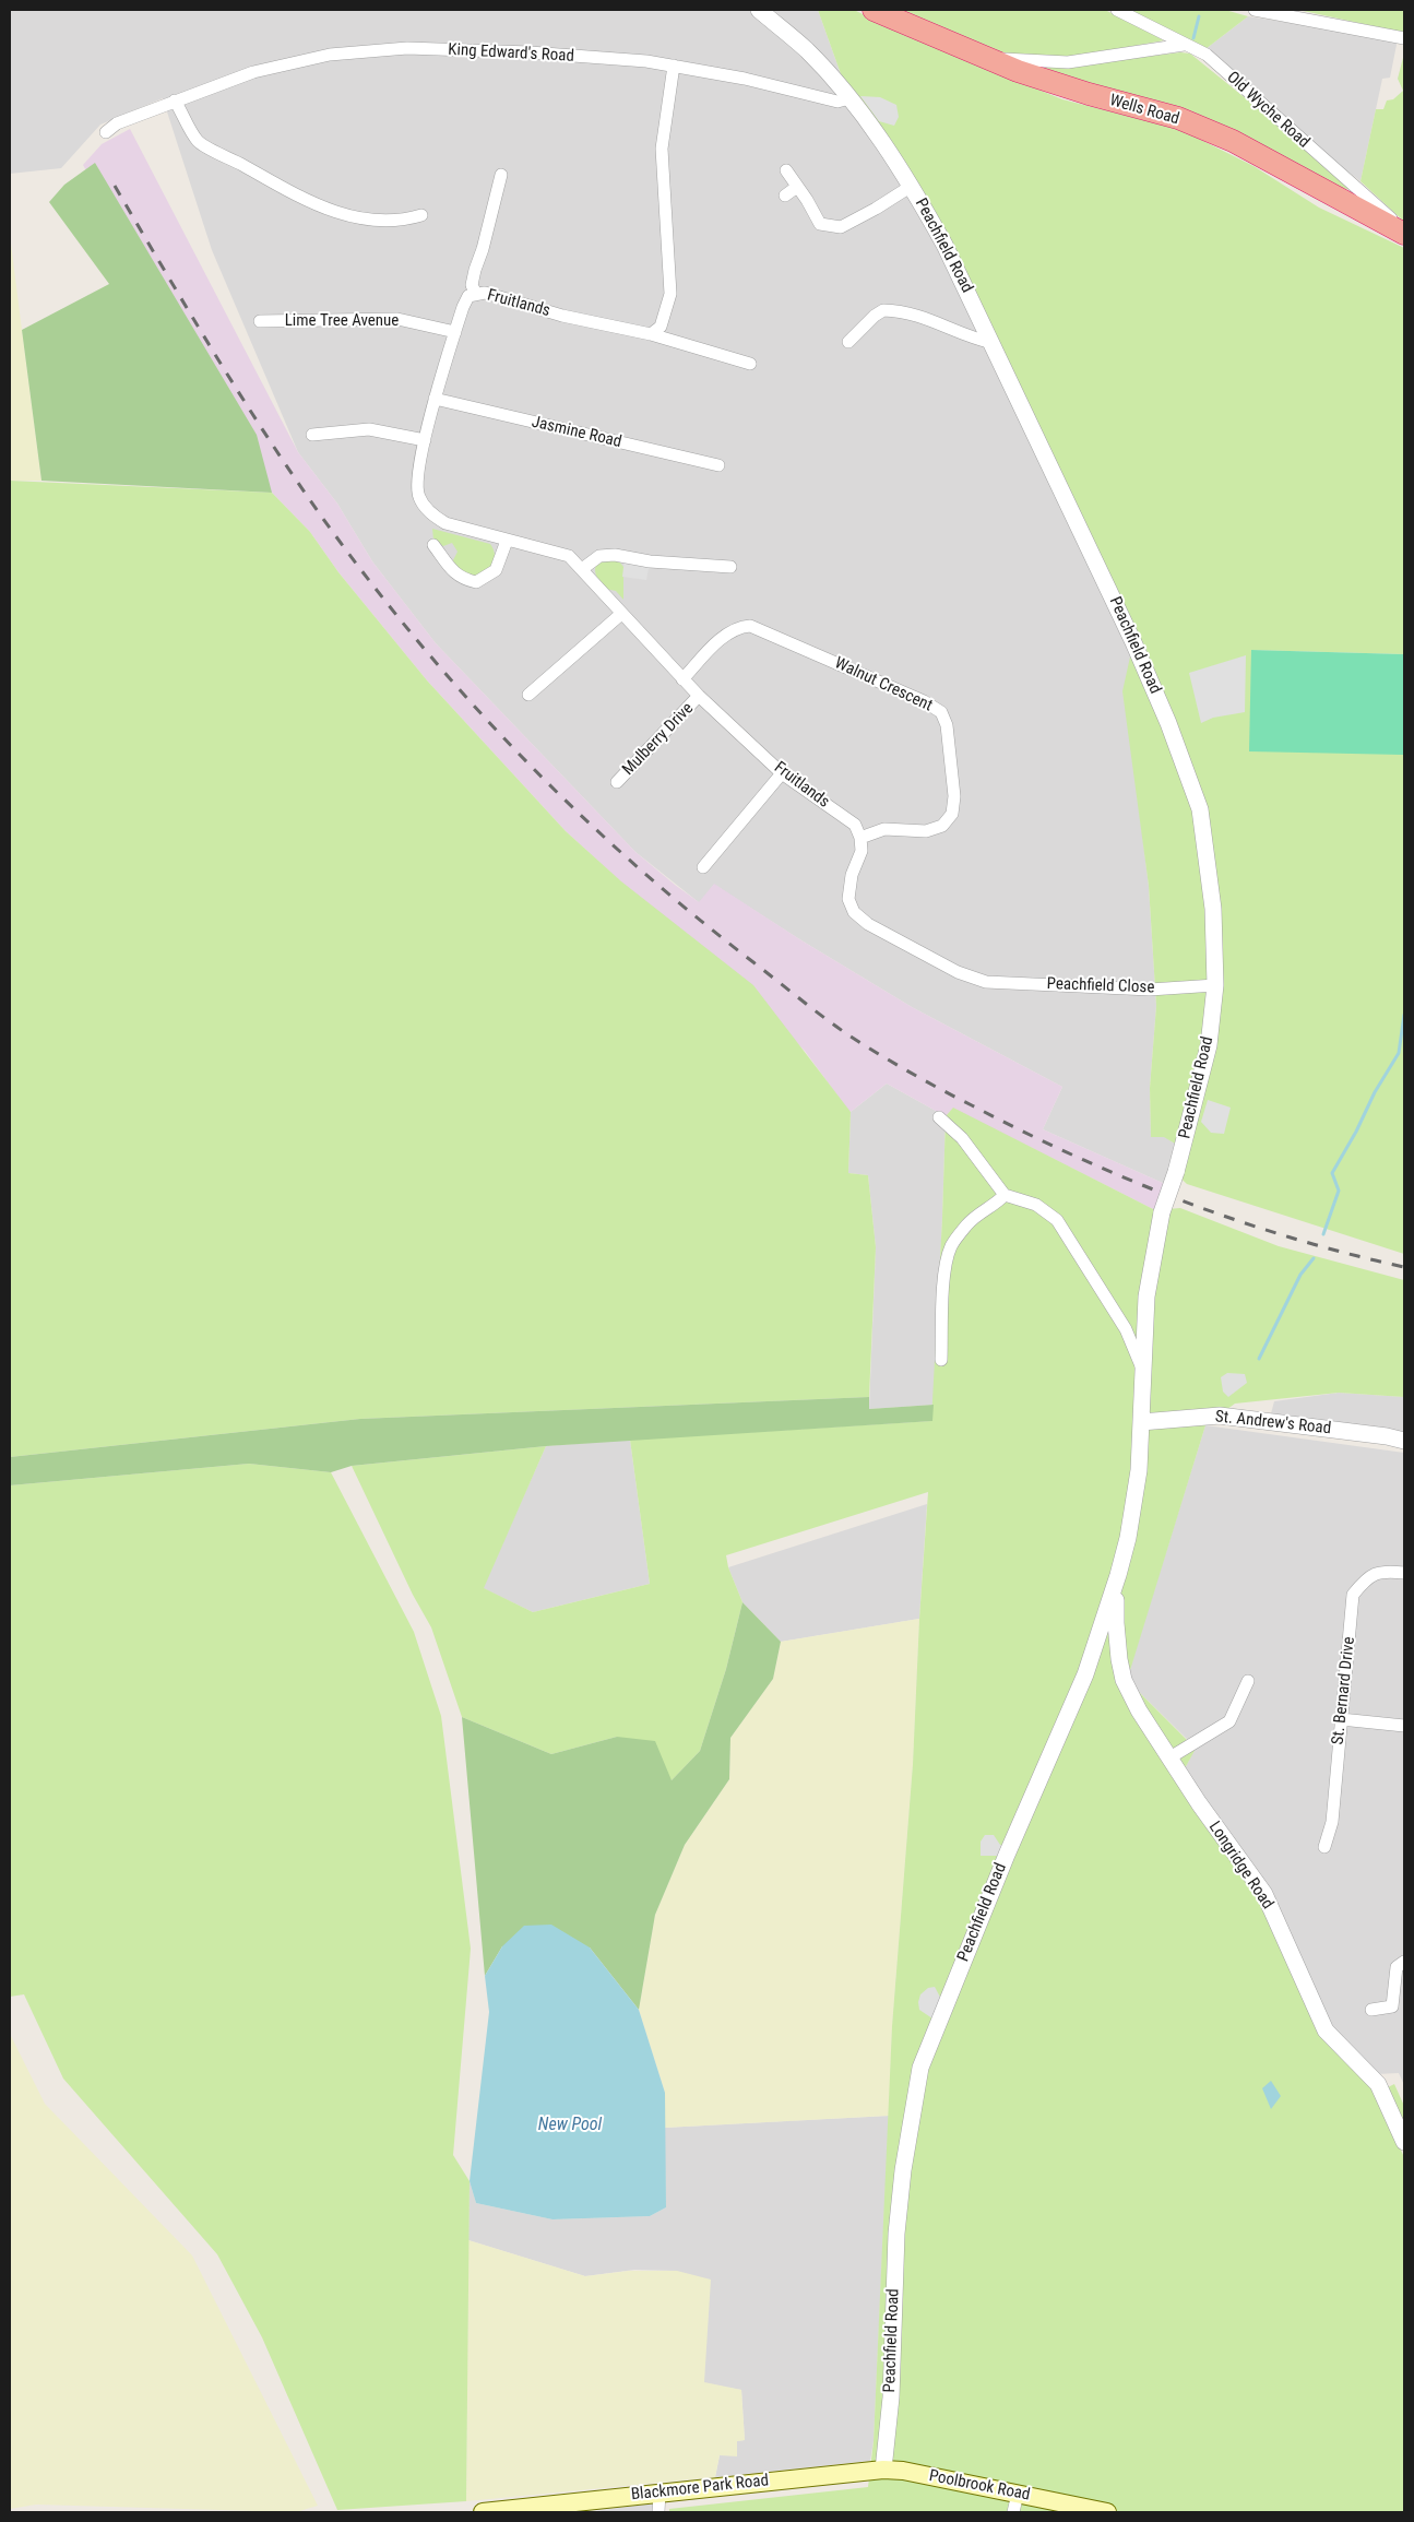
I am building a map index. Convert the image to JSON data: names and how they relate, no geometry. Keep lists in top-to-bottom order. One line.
{"streets":{"highway":["Wells Road"],"main road":["Poolbrook Road","Blackmore Park Road"],"street":["King Edward's Road","Old Wyche Road","Peachfield Road","Fruitlands","Lime Tree Avenue","Jasmine Road","Walnut Crescent","Mulberry Drive","Peachfield Close","St. Andrew's Road","St. Bernard Drive","Longridge Road"]},"crossings":[["King Edward's Road","Peachfield Road"],["Wells Road","Old Wyche Road"],["Peachfield Road","Peachfield Close"],["Peachfield Road","St. Andrew's Road"],["Peachfield Road","Longridge Road"],["Peachfield Road","Poolbrook Road"],["Peachfield Road","Blackmore Park Road"],["Fruitlands","Lime Tree Avenue"],["Fruitlands","Jasmine Road"],["Fruitlands","Walnut Crescent"],["Fruitlands","Mulberry Drive"],["Fruitlands","Peachfield Close"],["Walnut Crescent","Peachfield Close"],["Poolbrook Road","Blackmore Park Road"]],"water":["New Pool"]}
